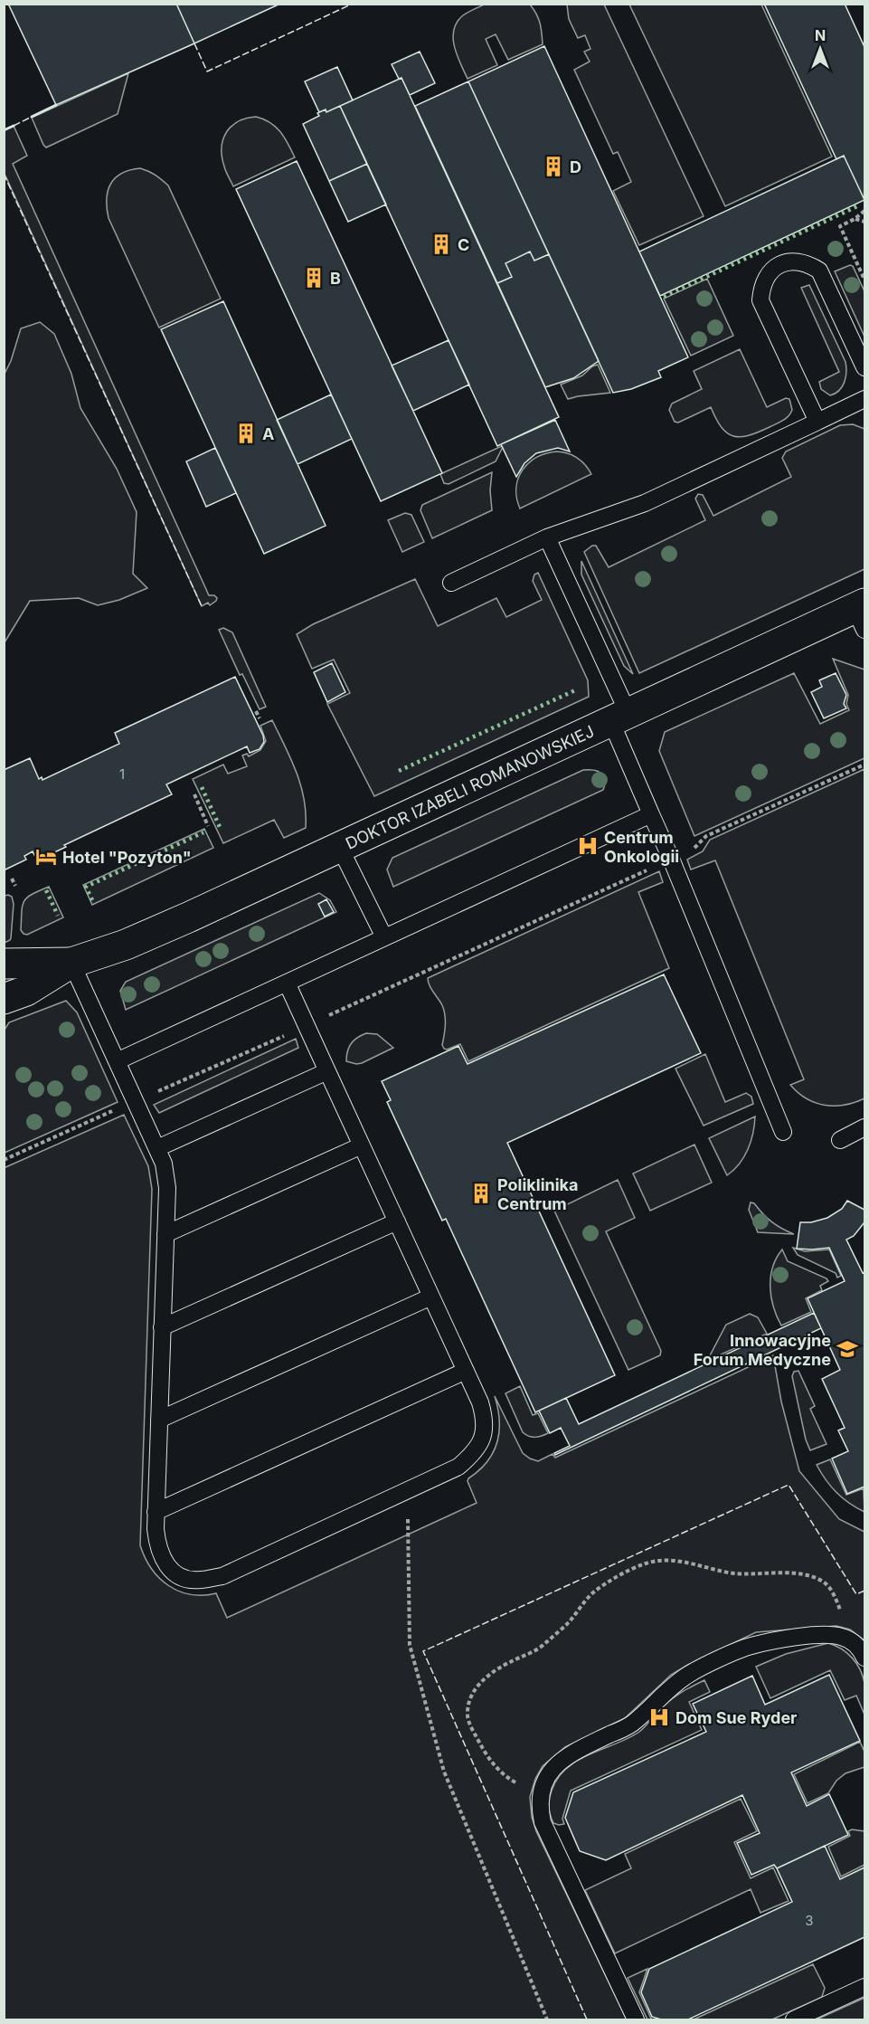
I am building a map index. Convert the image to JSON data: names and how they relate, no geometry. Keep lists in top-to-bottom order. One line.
{"streets":{"street":["DOKTOR IZABELI ROMANOWSKIEJ"]},"places":{"building":["D","C","B","A","Poliklinika Centrum"],"hospital":["Centrum Onkologii","Dom Sue Ryder"],"hotel":["Hotel \"Pozyton\""],"school or university":["Innowacyjne Forum Medyczne"]},"house_numbers":["1","3"],"north":"top"}
